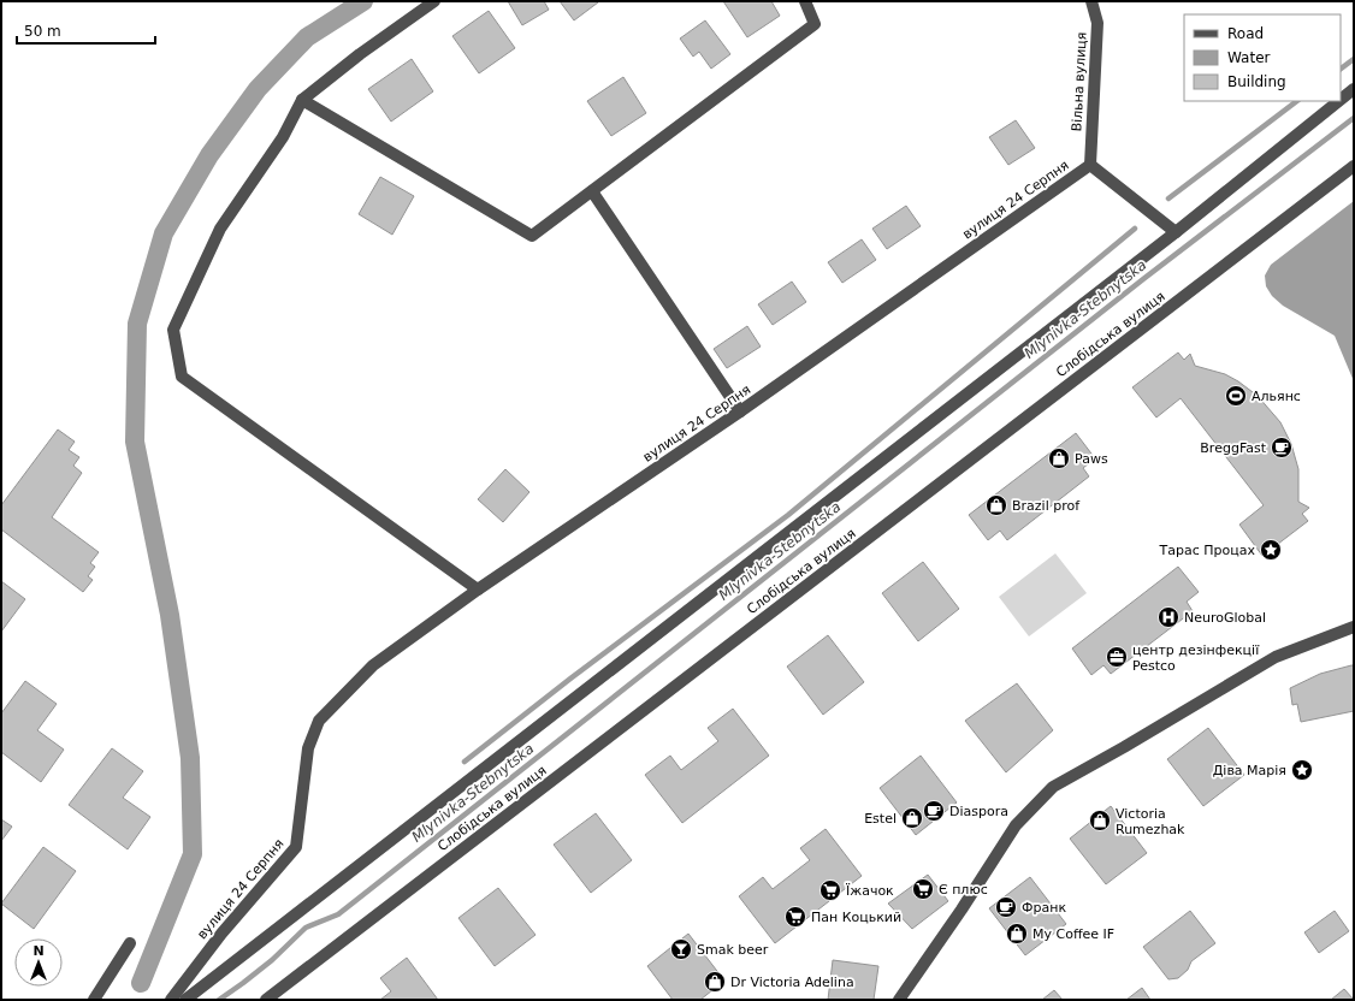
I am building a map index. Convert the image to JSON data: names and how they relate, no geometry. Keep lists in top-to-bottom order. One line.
{"streets":{"street":["Вільна вулиця","вулиця 24 Серпня","Слобідська вулиця"]},"crossings":[["Вільна вулиця","вулиця 24 Серпня"]],"water":["Mlynivka-Stebnytska"],"places":{"sports":["Альянс"],"cafe":["BreggFast","Diaspora","Франк"],"shop":["Paws","Brazil prof","Estel","Victoria Rumezhak","My Coffee IF","Dr Victoria Adelina"],"place":["Тарас Процах","Діва Марія"],"hospital":["NeuroGlobal"],"office":["центр дезінфекції Pestco"],"supermarket":["Є плюс","Їжачок","Пан Коцький"],"bar":["Smak beer"]},"legend":["Road","Water","Building"],"scale_bar":"50 m","north":"top"}
